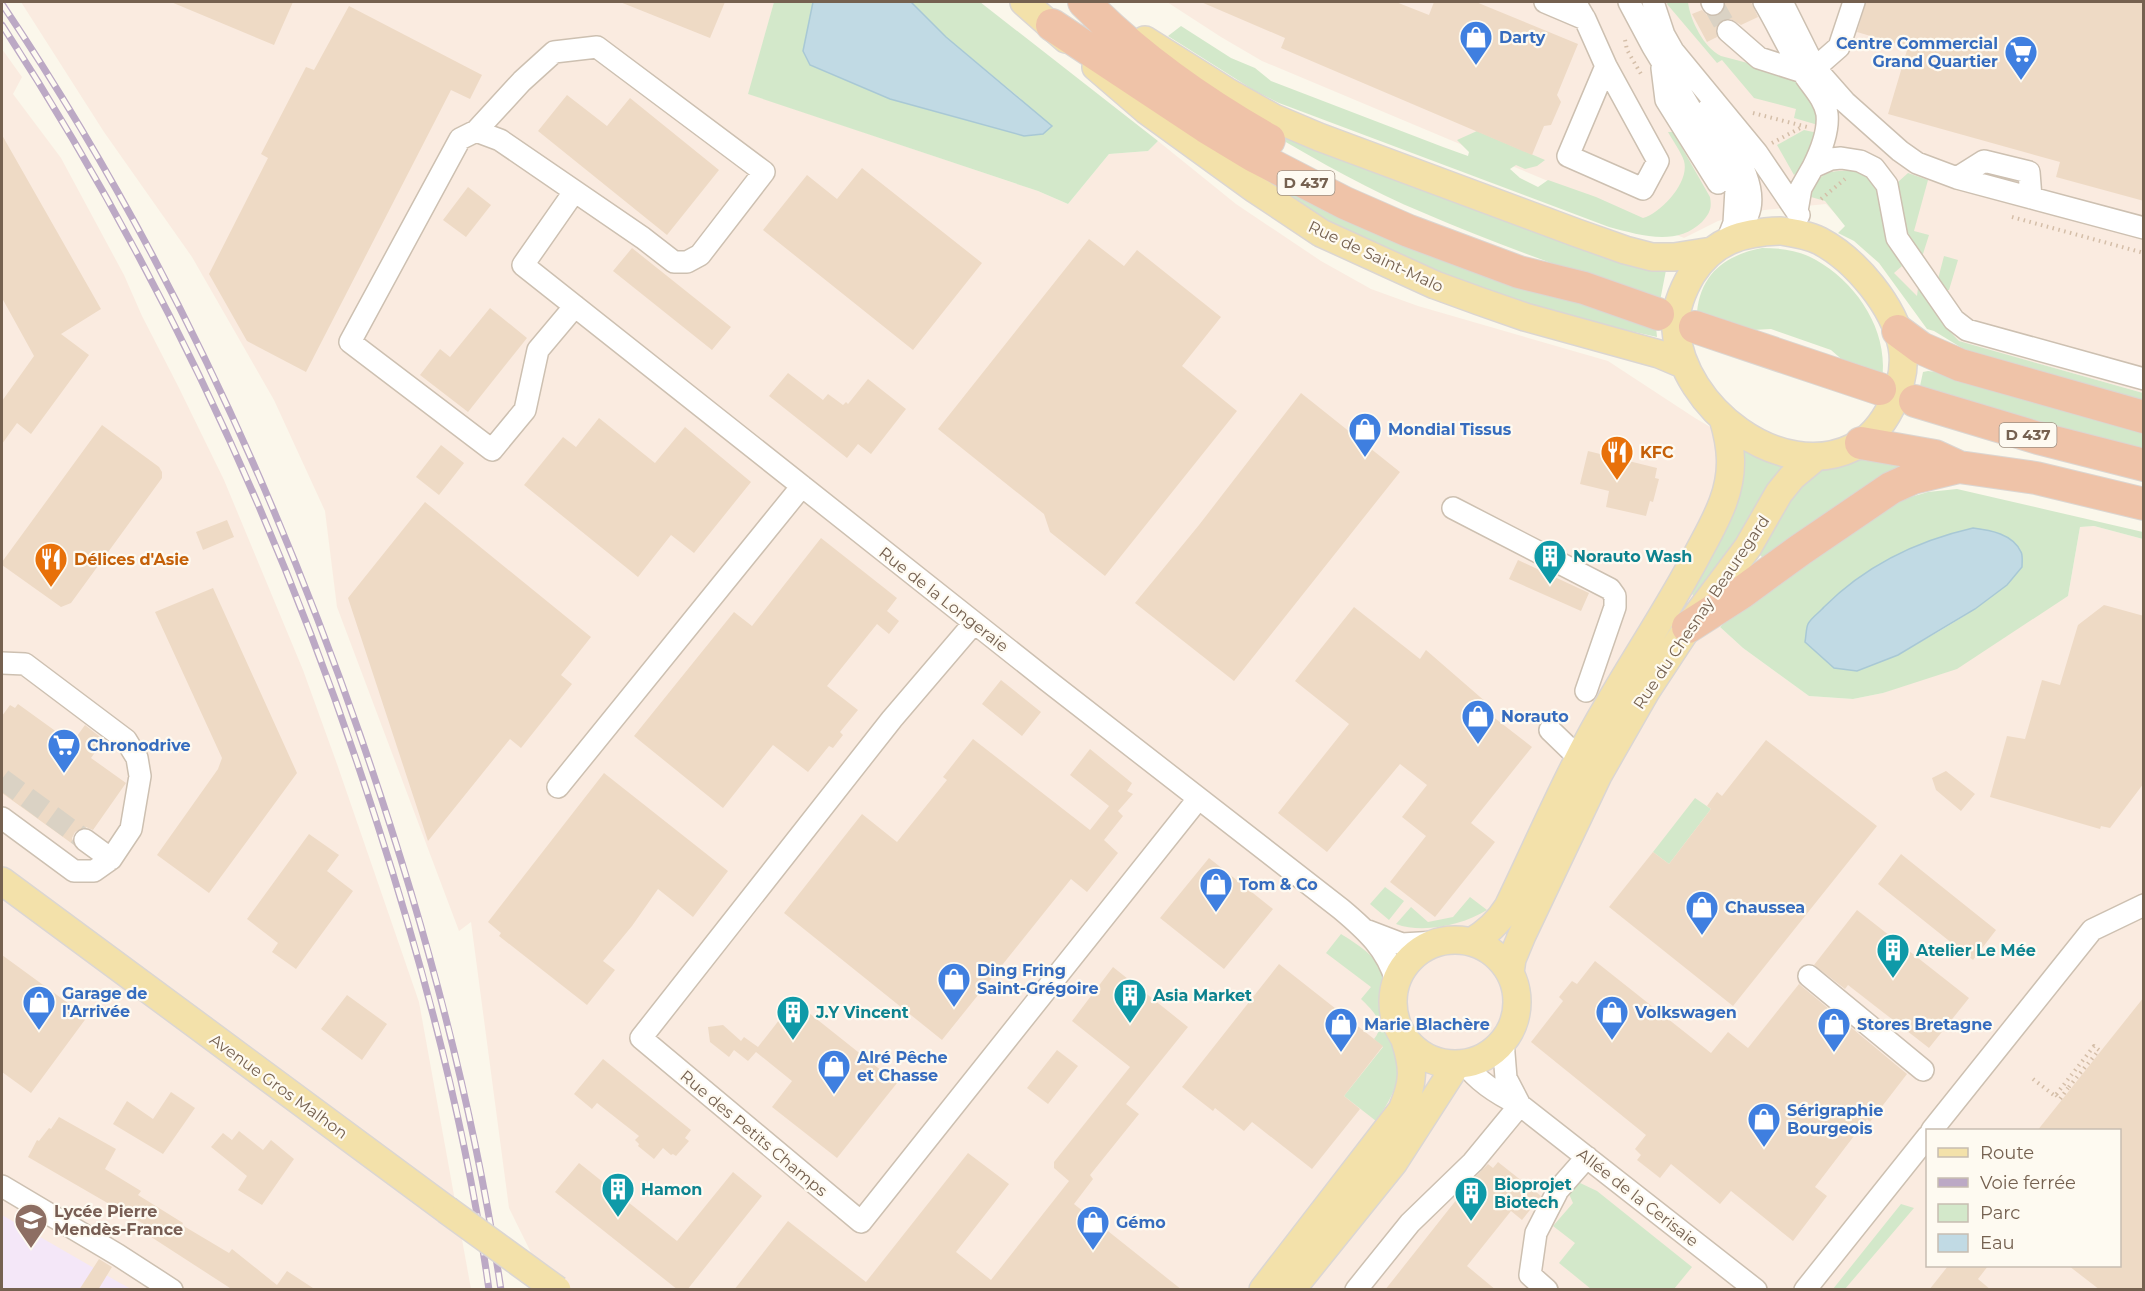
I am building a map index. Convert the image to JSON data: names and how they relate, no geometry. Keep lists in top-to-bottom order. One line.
{"streets":{"highway":["D 437"],"main road":["Rue de Saint-Malo","Rue du Chesnay Beauregard","Avenue Gros Malhon"],"street":["Rue de la Longeraie","Rue des Petits Champs","Allée de la Cerisaie"]},"crossings":[["D 437","Rue de Saint-Malo"],["Rue de la Longeraie","Rue du Chesnay Beauregard"],["Rue de la Longeraie","Rue des Petits Champs"],["Rue de la Longeraie","Allée de la Cerisaie"],["Rue du Chesnay Beauregard","Allée de la Cerisaie"]],"places":{"shop":["Darty","Mondial Tissus","Norauto","Tom & Co","Chaussea","Ding Fring Saint-Grégoire","Garage de l'Arrivée","Volkswagen","Marie Blachère","Stores Bretagne","Alré Pêche et Chasse","Sérigraphie Bourgeois","Gémo"],"supermarket":["Centre Commercial Grand Quartier","Chronodrive"],"restaurant":["KFC","Délices d'Asie"],"building":["Norauto Wash","Atelier Le Mée","Asia Market","J.Y Vincent","Hamon","Bioprojet Biotech"],"school or university":["Lycée Pierre Mendès-France"]},"legend":["Route","Voie ferrée","Parc","Eau"]}
